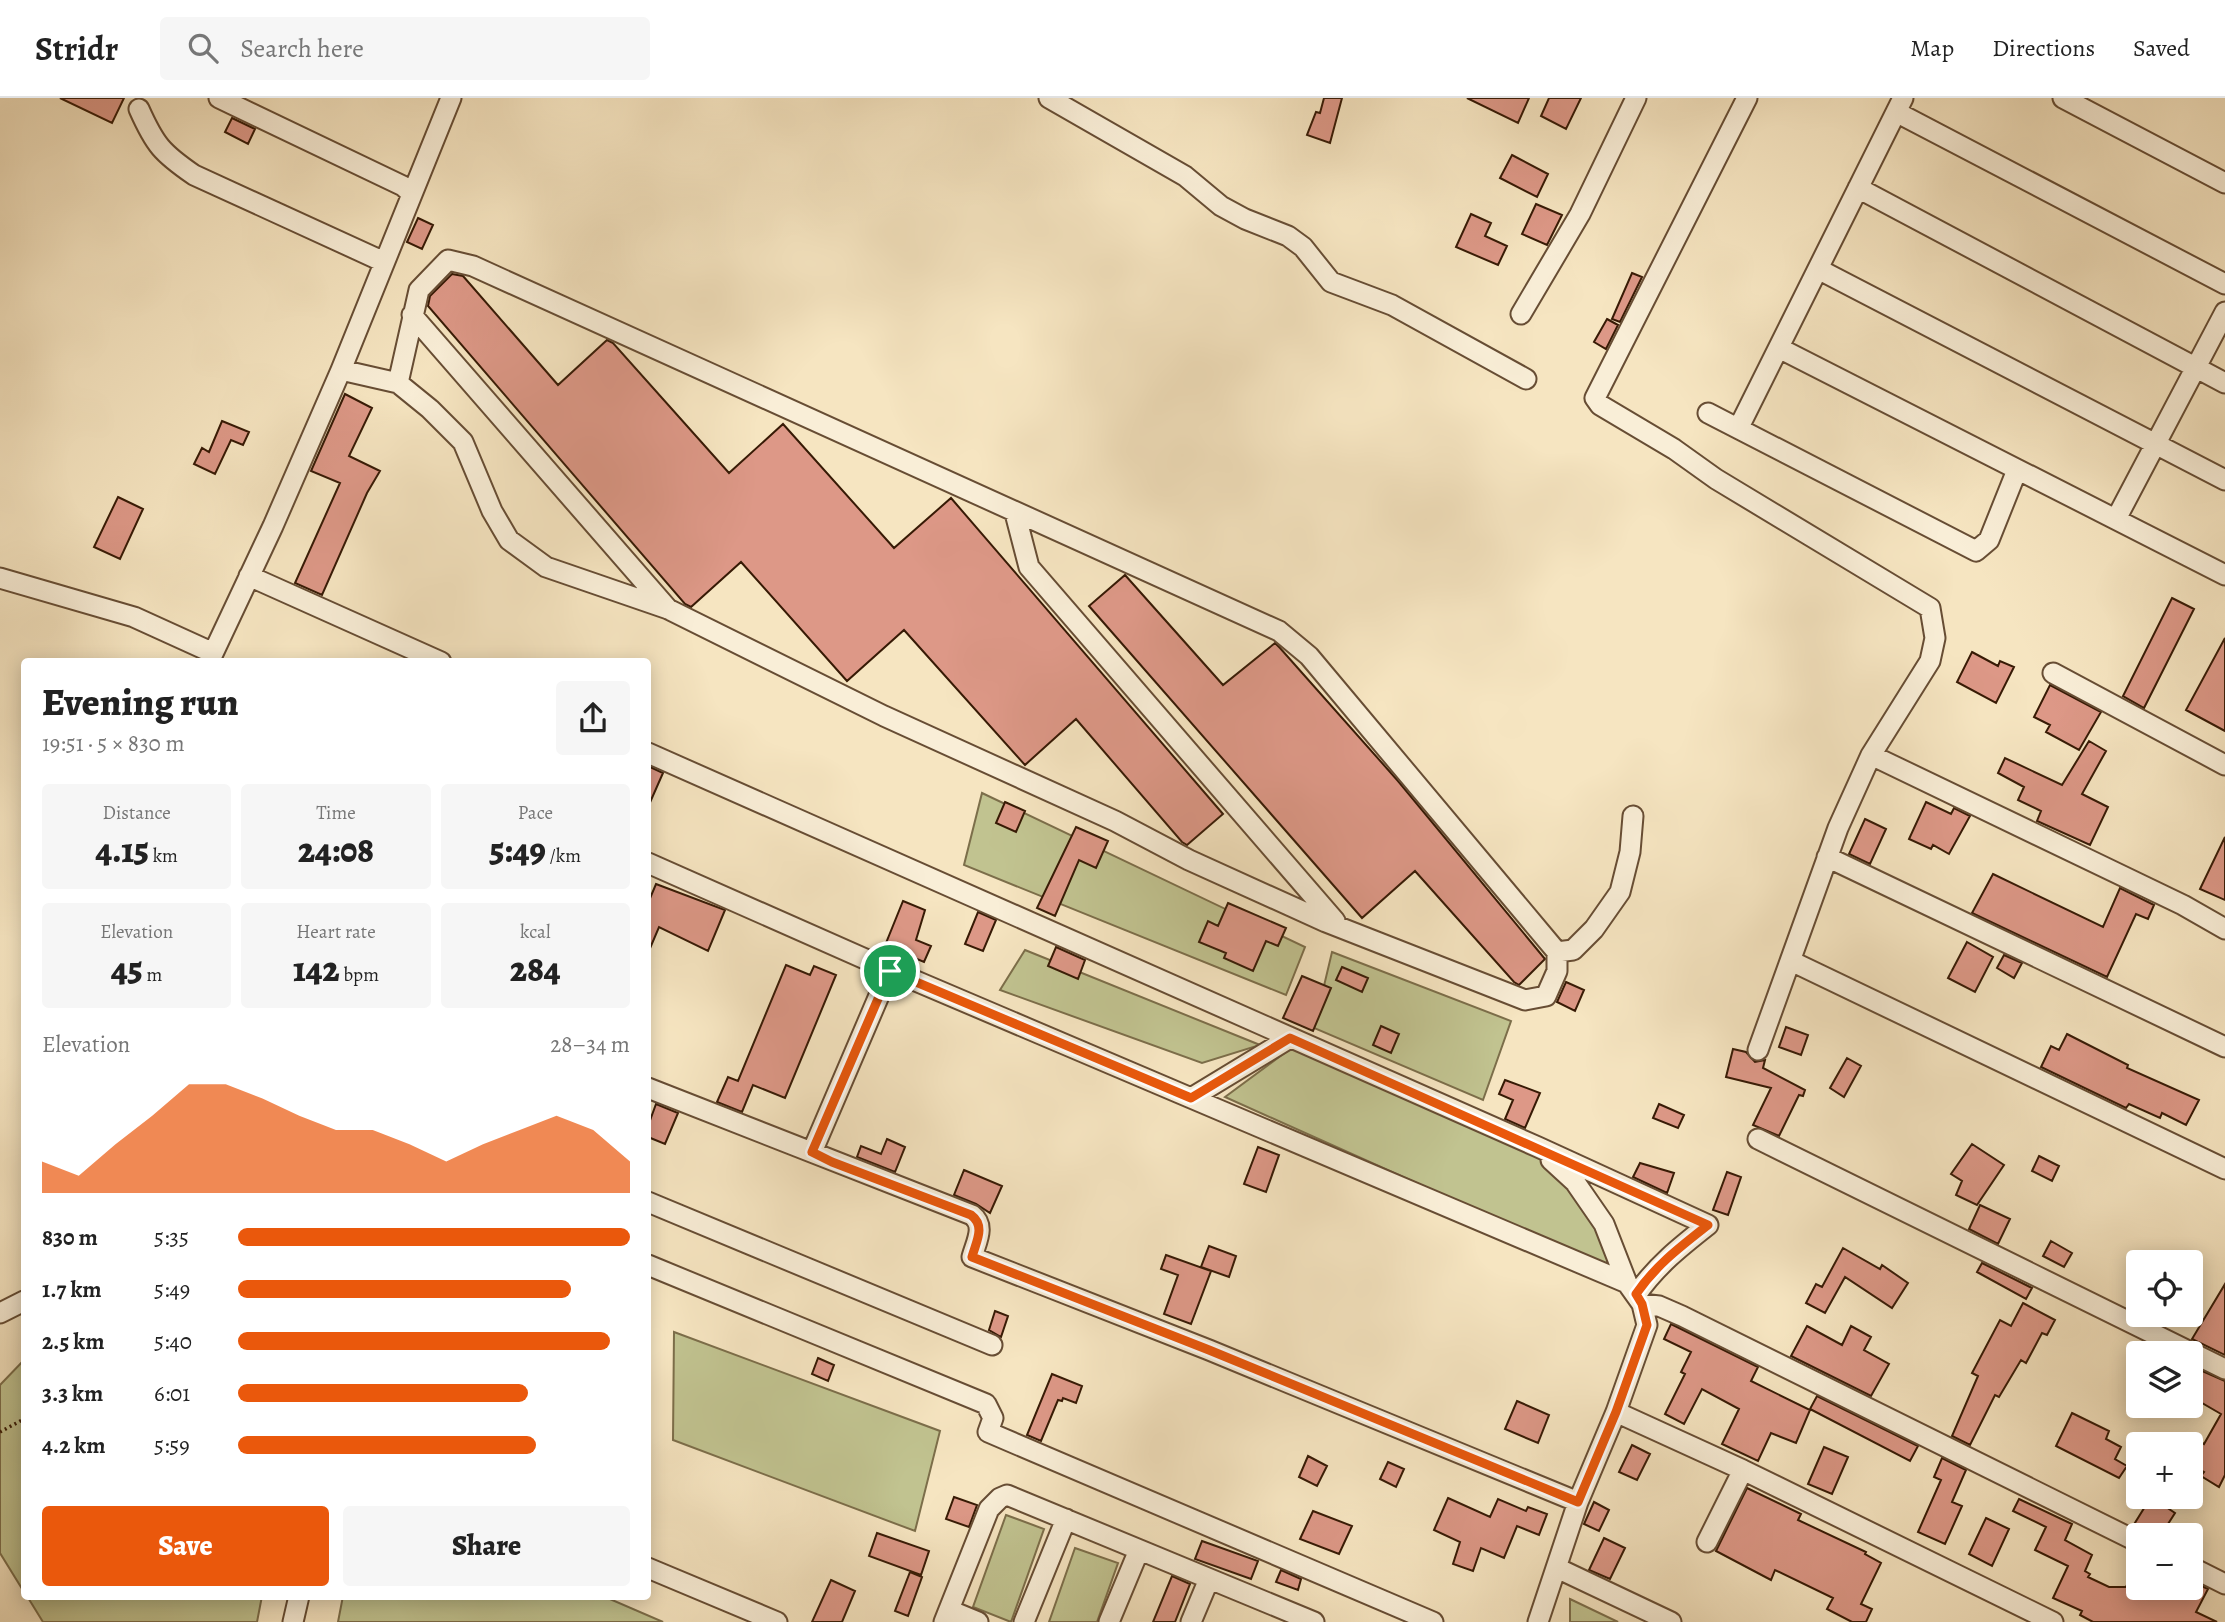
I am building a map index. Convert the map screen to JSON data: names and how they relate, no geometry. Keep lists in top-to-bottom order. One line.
{"page":{"header":"Stridr","search":"Search here","nav":["Map","Directions","Saved"],"heading":["Evening run","19:51 · 5 × 830 m"],"stats":[["Distance","4.15 km"],["Time","24:08"],["Pace","5:49 /km"],["Elevation","45 m"],["Heart rate","142 bpm"],["kcal","284"]],"chart":["Elevation","28–34 m"],"list":[{"name":"830 m","note":"5:35"},{"name":"1.7 km","note":"5:49"},{"name":"2.5 km","note":"5:40"},{"name":"3.3 km","note":"6:01"},{"name":"4.2 km","note":"5:59"}],"map_buttons":["+","−"],"buttons":["Save","Share"]}}
